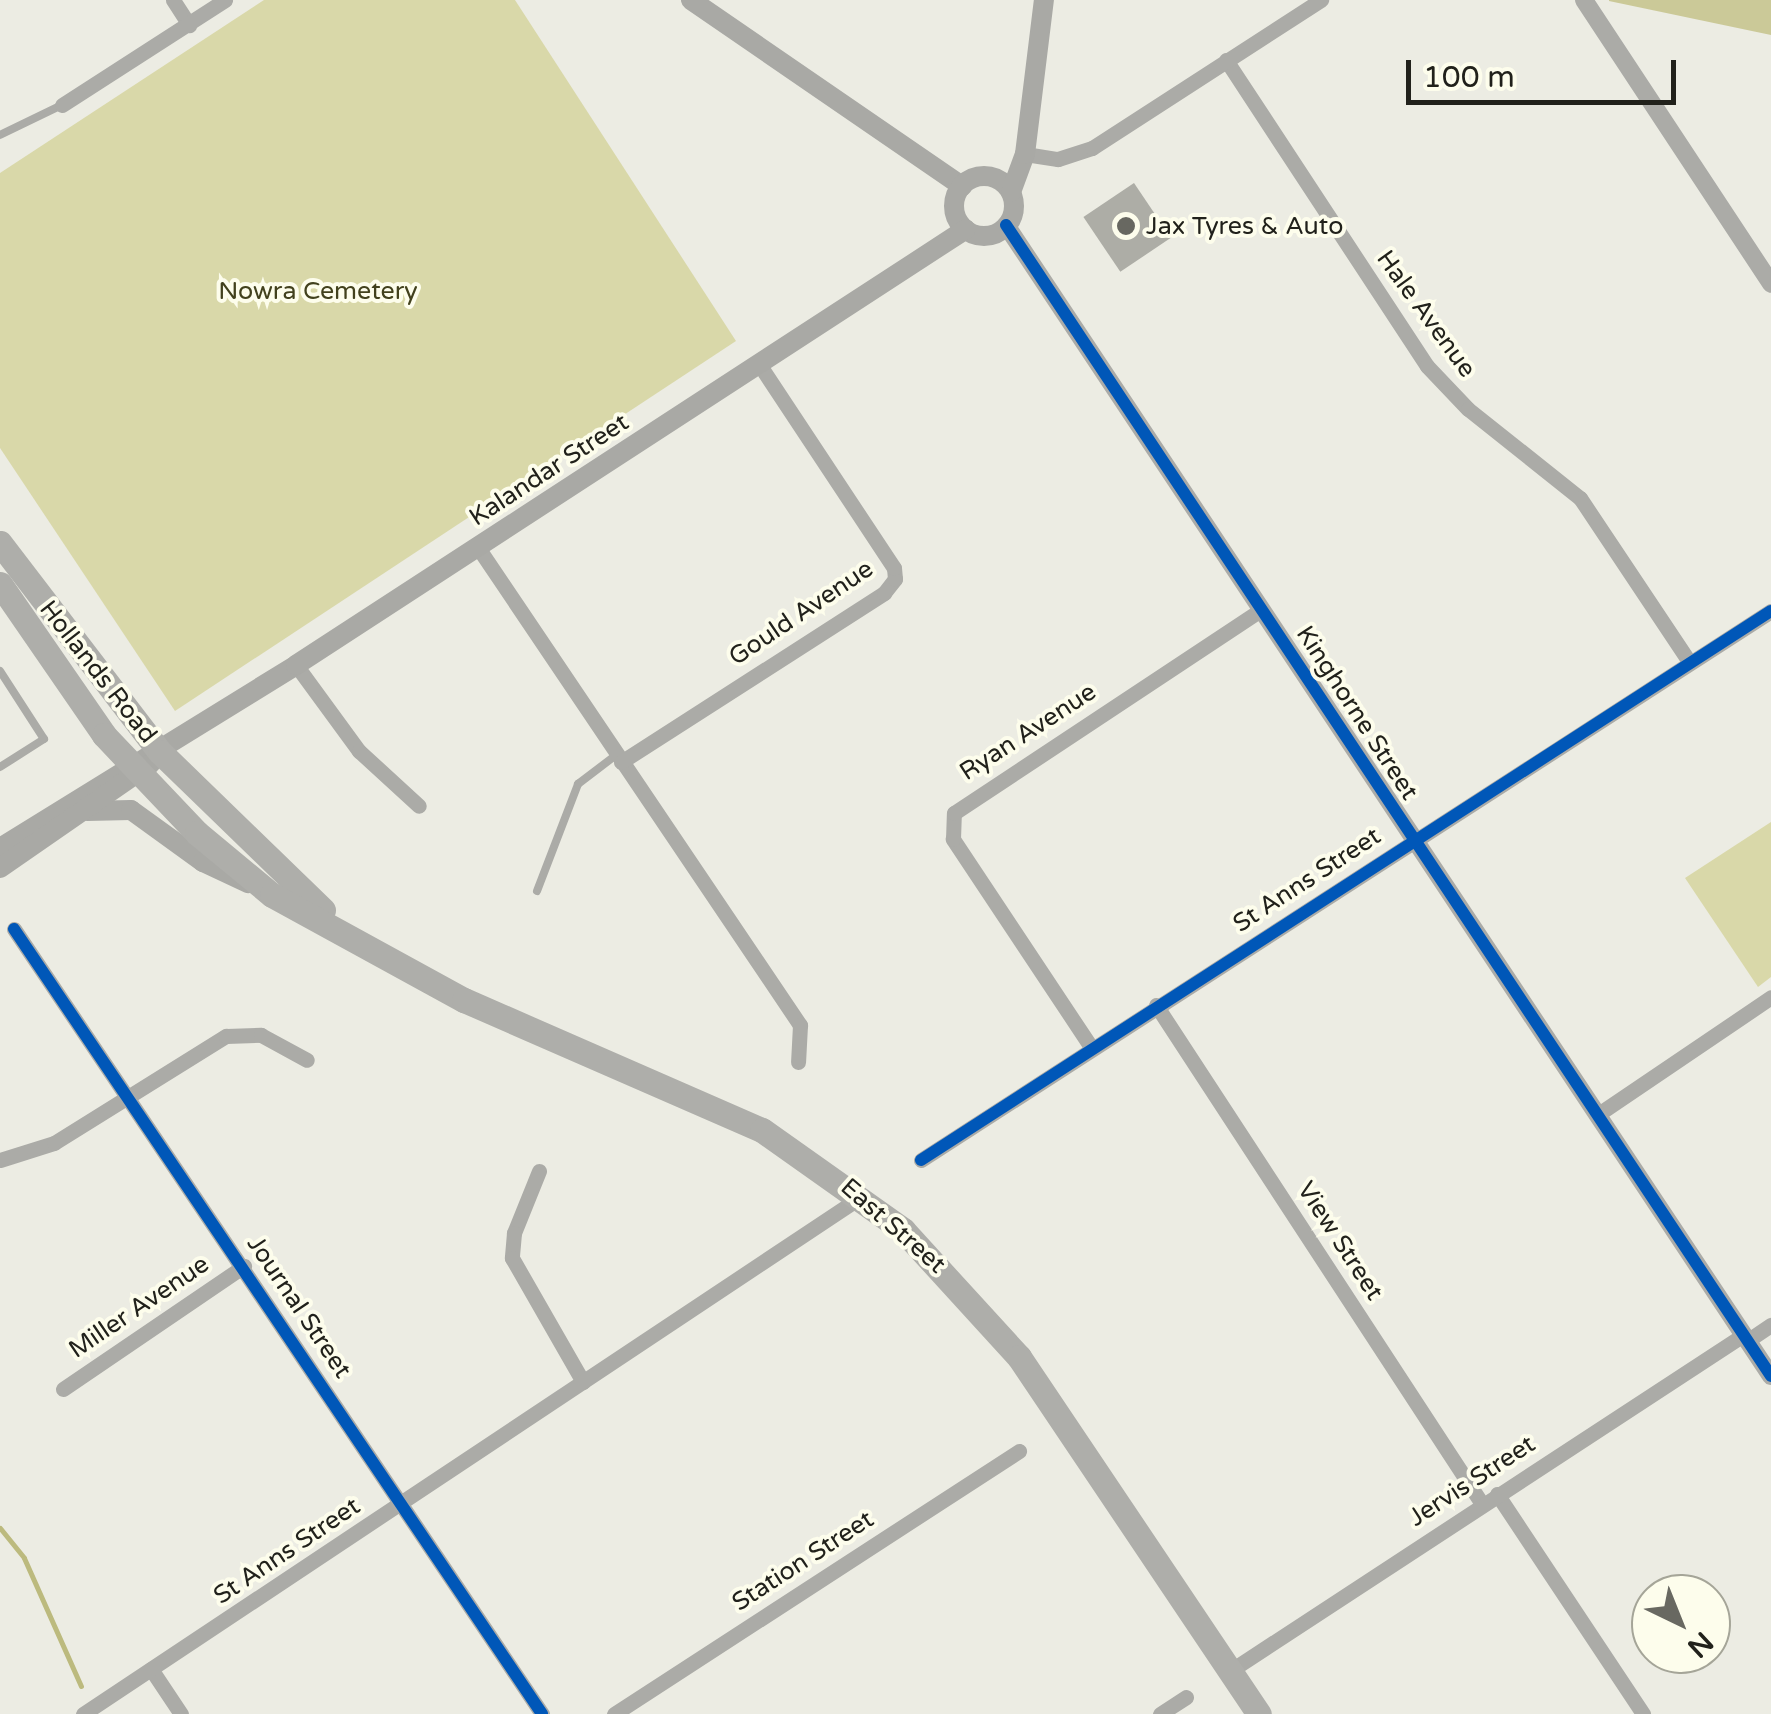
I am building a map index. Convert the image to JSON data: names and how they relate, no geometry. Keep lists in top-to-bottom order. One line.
{"streets":{"highway":["Hollands Road","East Street"],"main road":["Kalandar Street"],"street":["Hale Avenue","Gould Avenue","Kinghorne Street","Ryan Avenue","St Anns Street","View Street","Miller Avenue","Journal Street","Jervis Street","Station Street"]},"crossings":[["Hale Avenue","St Anns Street"],["Kalandar Street","Gould Avenue"],["Kalandar Street","Hollands Road"],["Kalandar Street","Kinghorne Street"],["Kalandar Street","East Street"],["Hollands Road","East Street"],["Kinghorne Street","Ryan Avenue"],["Kinghorne Street","St Anns Street"],["Kinghorne Street","Jervis Street"],["Ryan Avenue","St Anns Street"],["St Anns Street","East Street"],["St Anns Street","View Street"],["St Anns Street","Journal Street"],["East Street","Jervis Street"],["View Street","Jervis Street"],["Miller Avenue","Journal Street"]],"parks":["Nowra Cemetery"],"places":["Jax Tyres & Auto"],"scale_bar":"100 m","north":"bottom right"}
